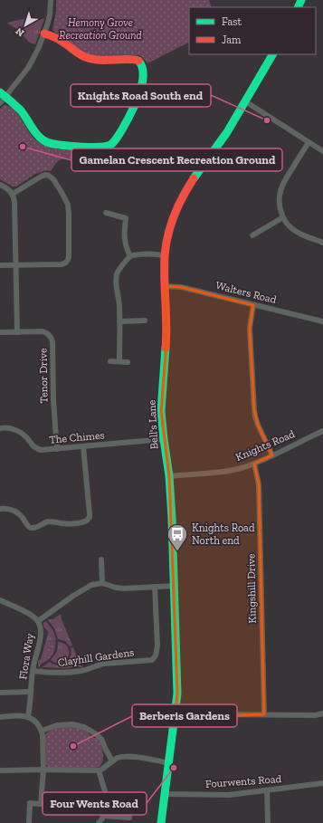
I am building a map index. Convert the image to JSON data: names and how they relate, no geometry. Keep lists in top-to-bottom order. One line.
{"streets":{"street":["Walters Road","Tenor Drive","Bell's Lane","The Chimes","Knights Road","Kingshill Drive","Flora Way","Clayhill Gardens","Fourwents Road"]},"crossings":[["Walters Road","Bell's Lane"],["Tenor Drive","The Chimes"],["Bell's Lane","The Chimes"],["Bell's Lane","Knights Road"],["Bell's Lane","Fourwents Road"],["Knights Road","Kingshill Drive"],["Flora Way","Clayhill Gardens"]],"parks":["Hemony Grove Recreation Ground"],"places":{"other":["Knights Road South end","Gamelan Crescent Recreation Ground","Berberis Gardens","Four Wents Road"],"bus stop":["Knights Road North end"]},"legend":["Fast","Jam"],"north":"bottom left"}
